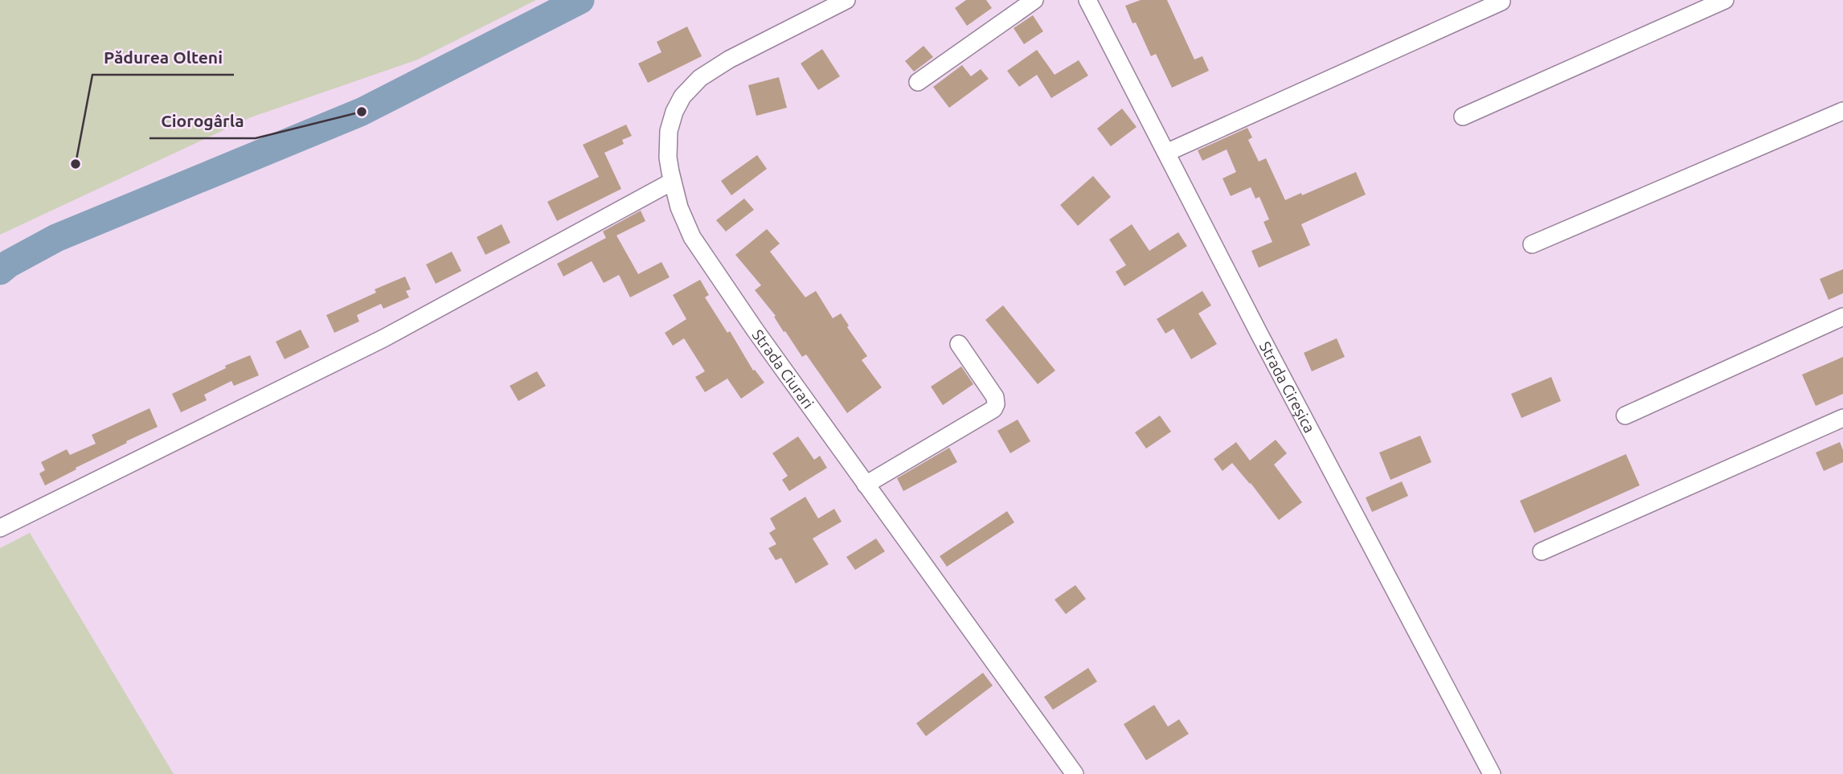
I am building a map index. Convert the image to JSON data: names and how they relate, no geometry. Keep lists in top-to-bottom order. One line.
{"streets":{"street":["Strada Ciurari","Strada Cireșica"]},"places":["Ciorogârla","Pădurea Olteni"]}
